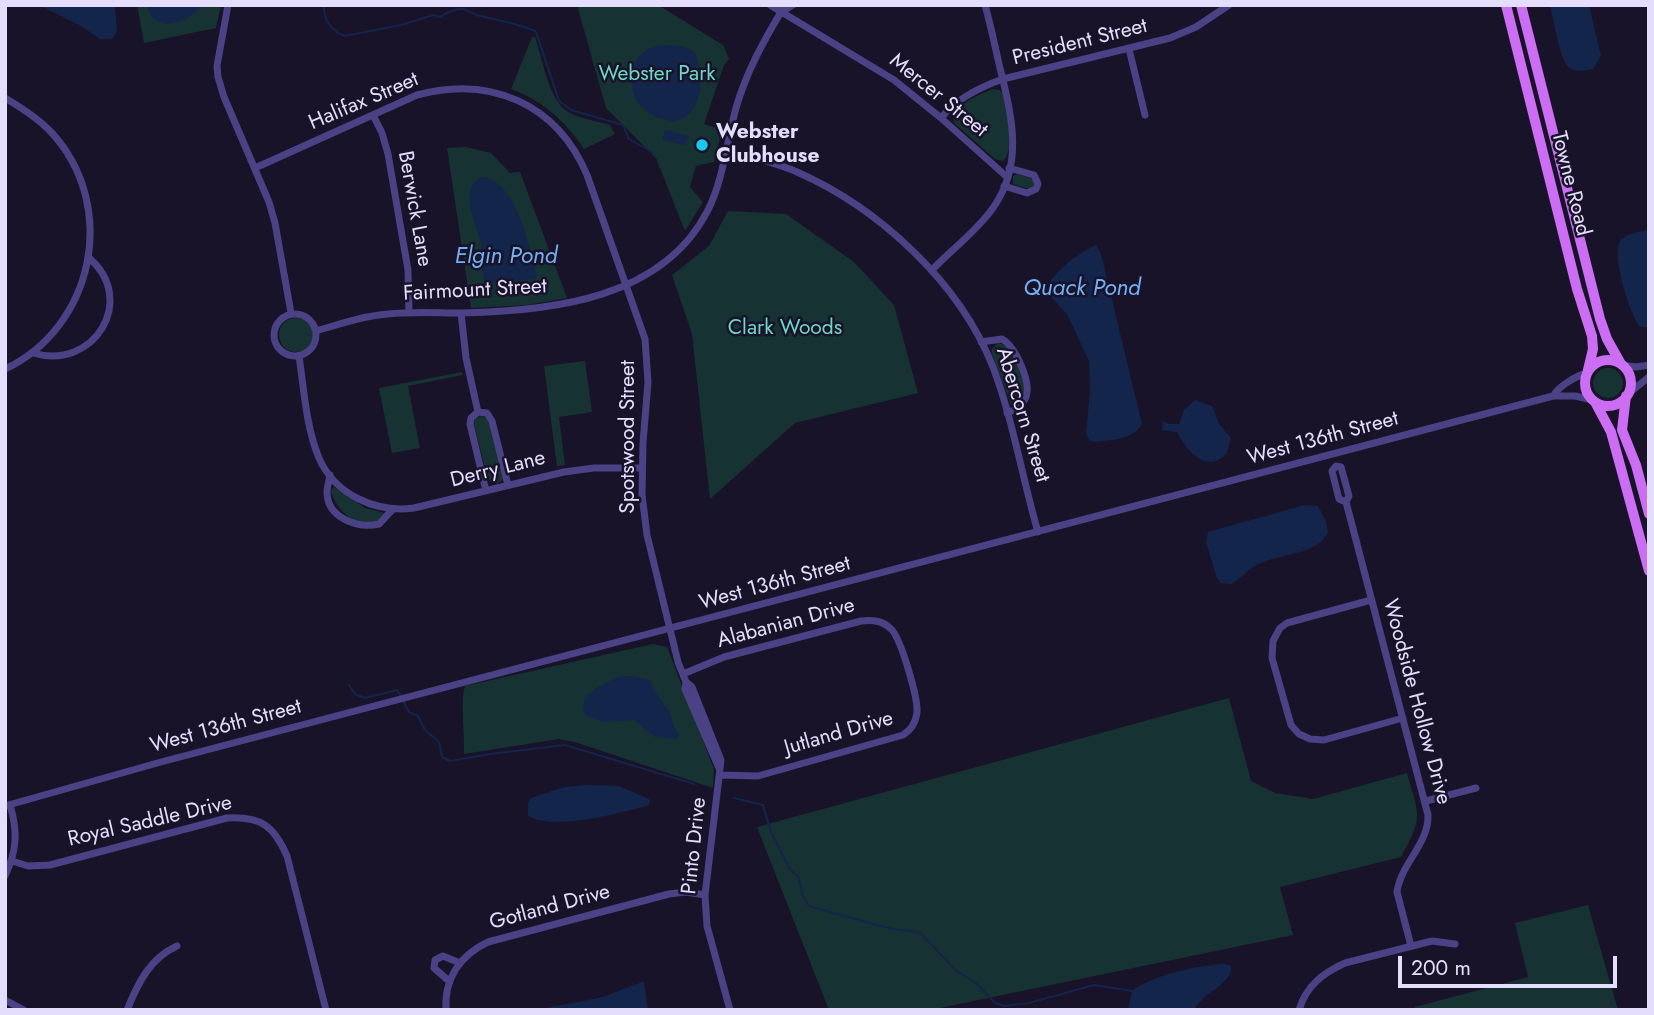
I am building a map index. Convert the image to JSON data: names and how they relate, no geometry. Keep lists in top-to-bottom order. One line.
{"streets":{"main road":["Towne Road"],"street":["President Street","Mercer Street","Halifax Street","Berwick Lane","Fairmount Street","Abercorn Street","Spotswood Street","West 136th Street","Derry Lane","Alabanian Drive","Woodside Hollow Drive","Jutland Drive","Royal Saddle Drive","Pinto Drive","Gotland Drive"]},"crossings":[["President Street","Mercer Street"],["Mercer Street","Fairmount Street"],["Halifax Street","Berwick Lane"],["Halifax Street","Fairmount Street"],["Halifax Street","Spotswood Street"],["Towne Road","West 136th Street"],["Berwick Lane","Fairmount Street"],["Fairmount Street","Abercorn Street"],["Fairmount Street","Spotswood Street"],["Abercorn Street","West 136th Street"],["Spotswood Street","West 136th Street"],["Spotswood Street","Derry Lane"],["Spotswood Street","Pinto Drive"],["West 136th Street","Woodside Hollow Drive"],["West 136th Street","Pinto Drive"],["Alabanian Drive","Jutland Drive"],["Alabanian Drive","Pinto Drive"],["Jutland Drive","Pinto Drive"],["Pinto Drive","Gotland Drive"]],"water":["Elgin Pond","Quack Pond"],"parks":["Webster Park","Clark Woods"],"places":["Webster Clubhouse"],"scale_bar":"200 m"}
